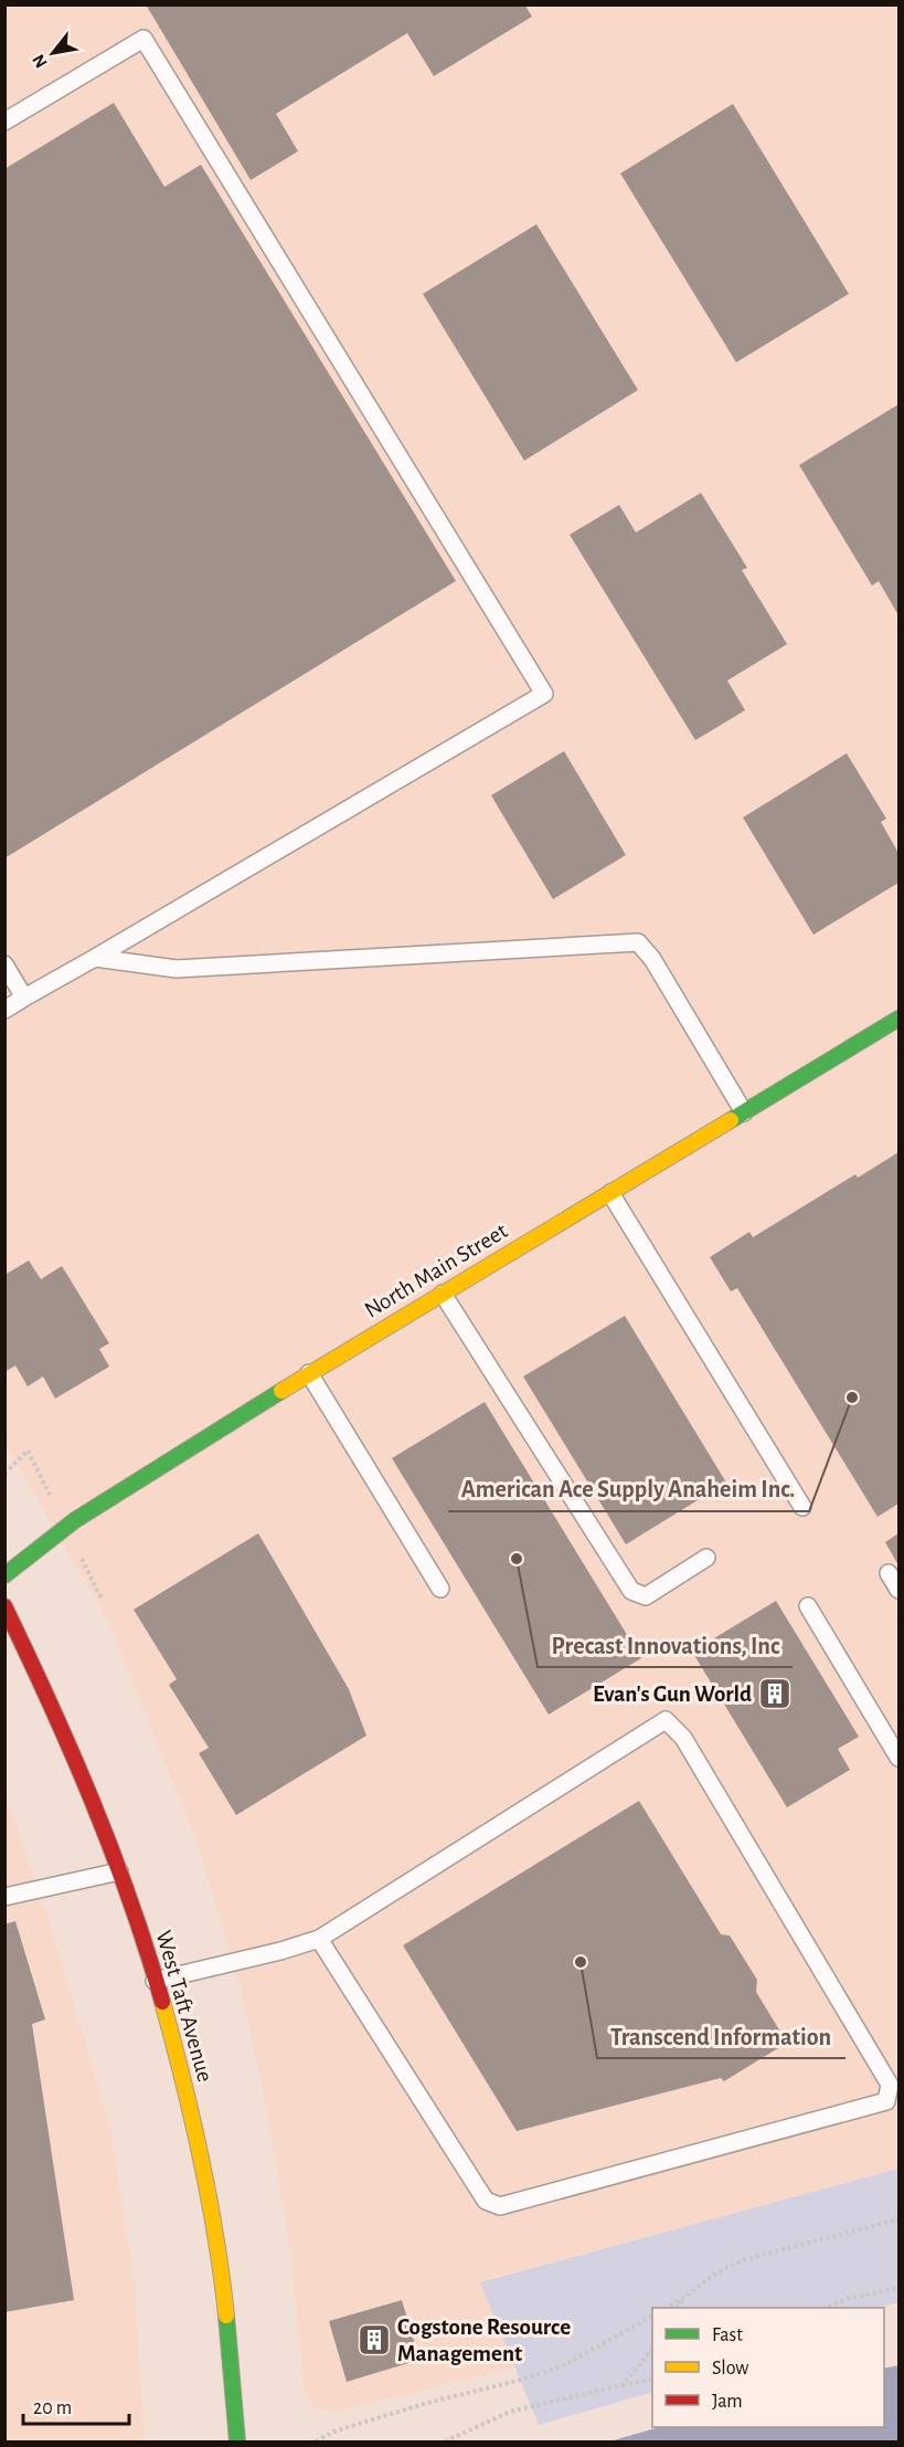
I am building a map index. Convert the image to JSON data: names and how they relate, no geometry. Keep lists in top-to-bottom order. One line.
{"streets":{"main road":["North Main Street","West Taft Avenue"]},"places":{"other":["American Ace Supply Anaheim Inc.","Precast Innovations, Inc","Transcend Information"],"building":["Evan's Gun World","Cogstone Resource Management"]},"legend":["Fast","Slow","Jam"],"scale_bar":"20 m","north":"bottom left"}
